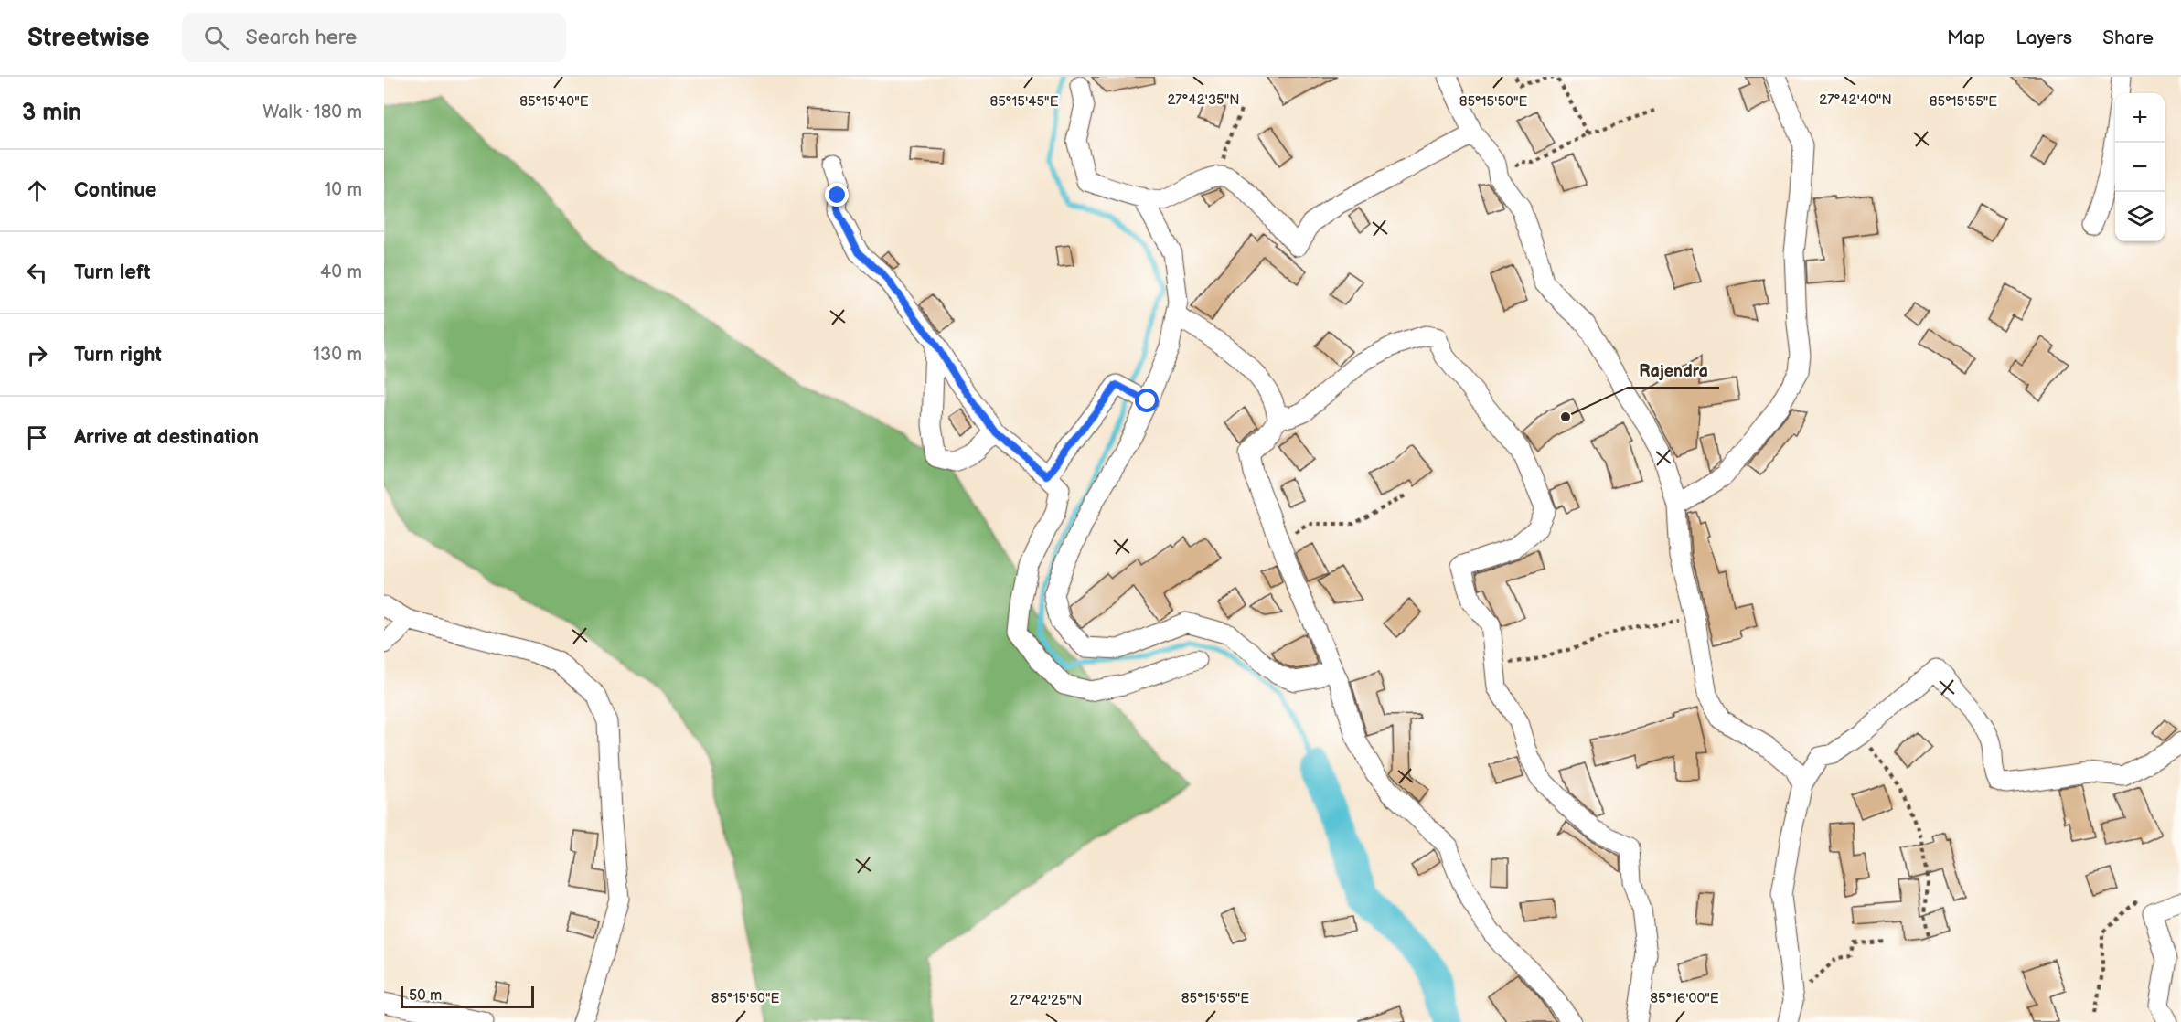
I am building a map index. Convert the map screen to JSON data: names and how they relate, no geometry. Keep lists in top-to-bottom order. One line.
{"places":["Rajendra"],"scale_bar":"50 m","page":{"header":"Streetwise","search":"Search here","nav":["Map","Layers","Share"],"heading":["3 min","Walk · 180 m"],"map_buttons":["+","−"],"list":[["Continue","10 m"],["Turn left","40 m"],["Turn right","130 m"],"Arrive at destination"],"scale":"50 m"},"coordinates":["27°42'35\"N","27°42'40\"N","85°15'45\"E","85°15'50\"E","85°15'55\"E","85°15'40\"E","85°16'00\"E","27°42'25\"N"]}
